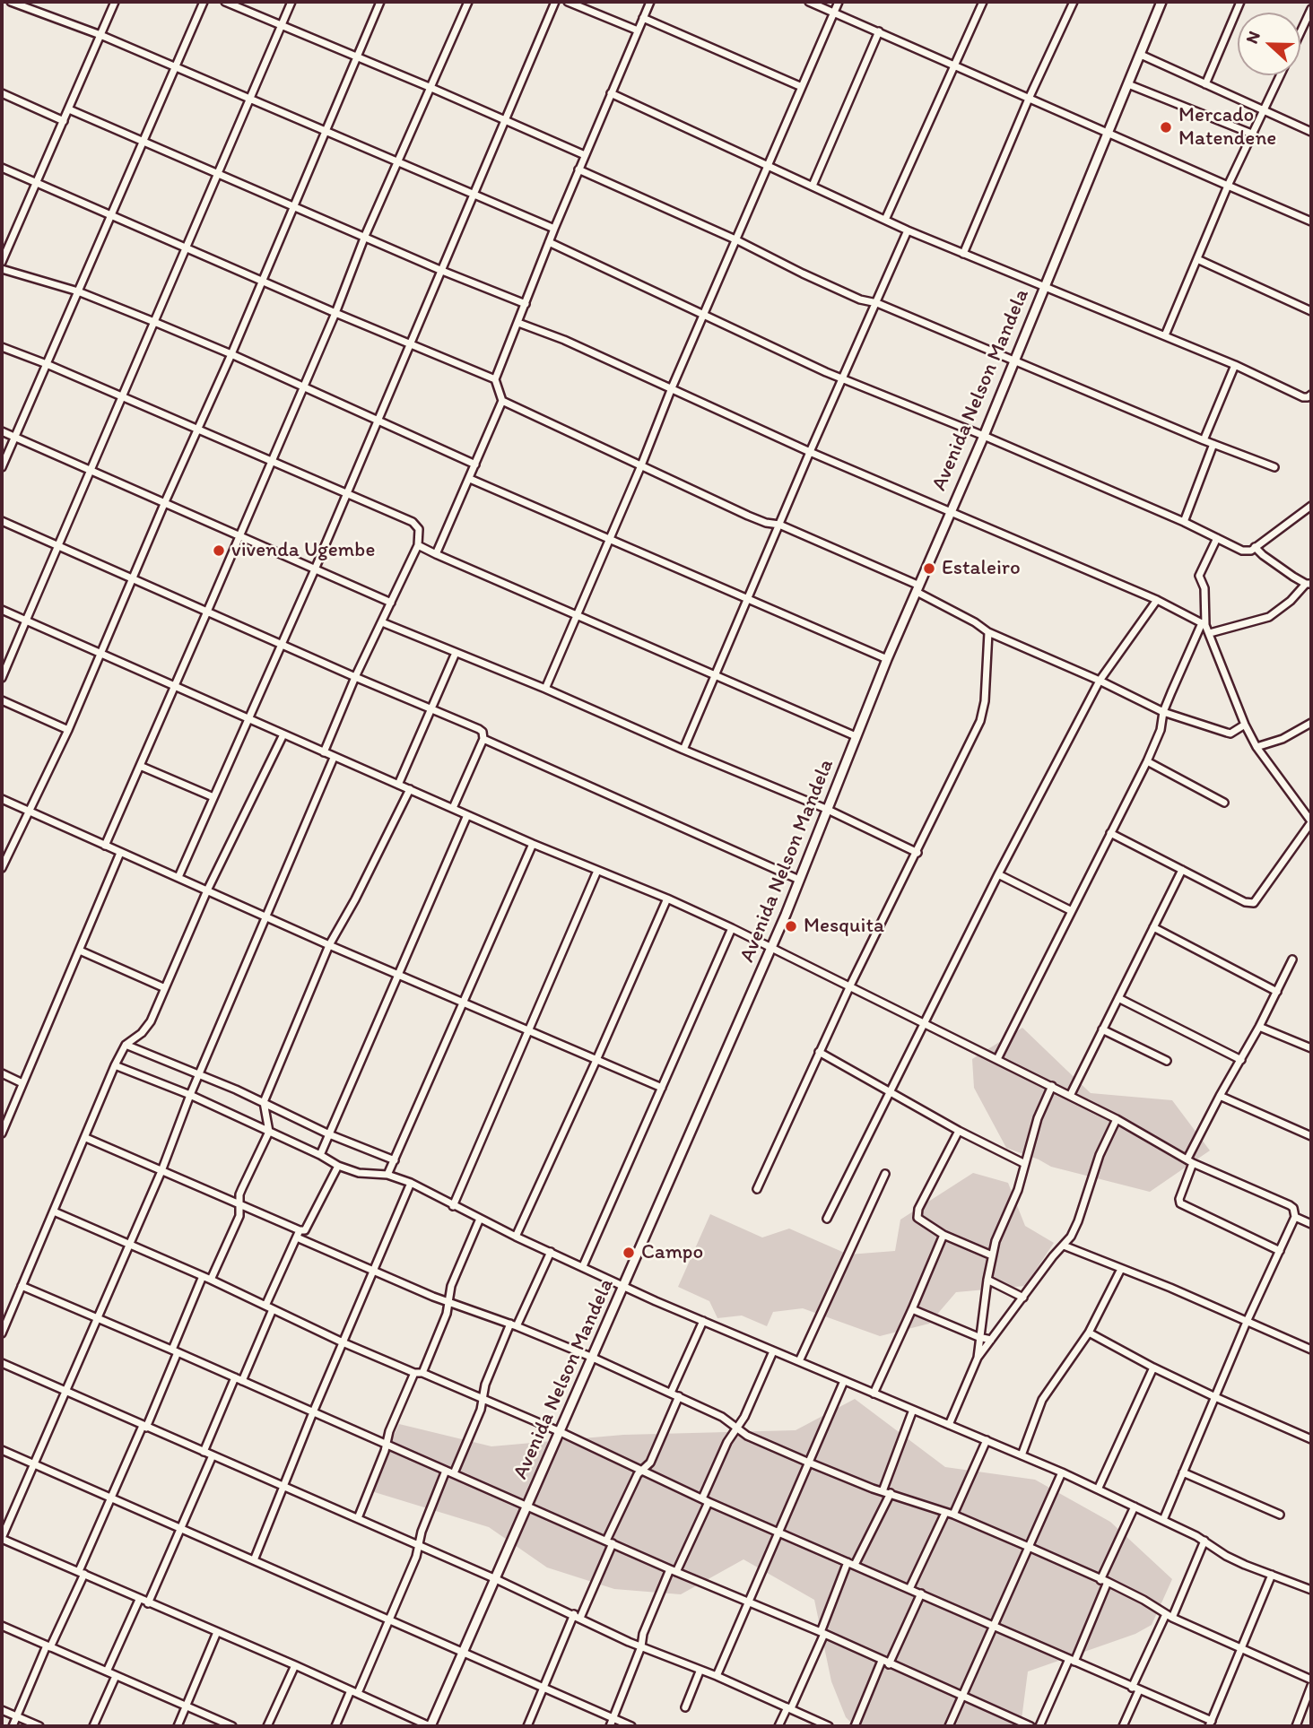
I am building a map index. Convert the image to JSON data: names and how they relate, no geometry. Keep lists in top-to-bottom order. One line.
{"streets":{"street":["Avenida Nelson Mandela"]},"places":["Mercado Matendene","vivenda Ugembe","Estaleiro","Mesquita","Campo"],"north":"left"}
